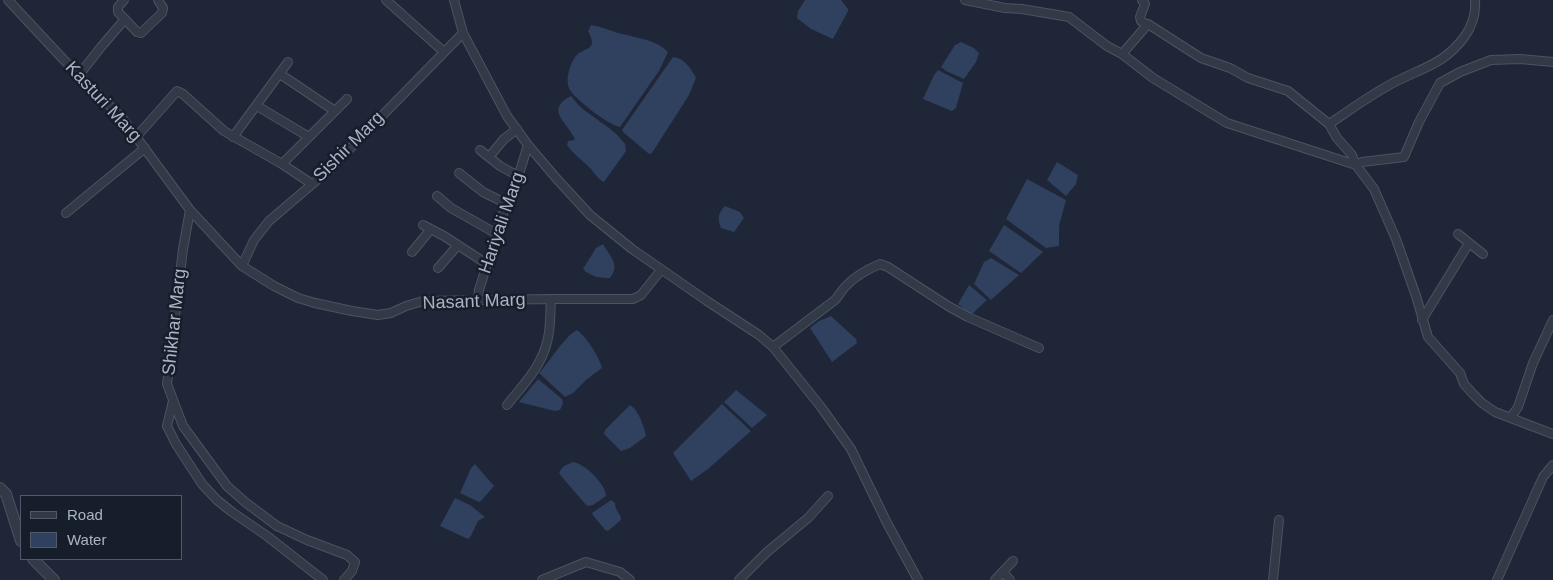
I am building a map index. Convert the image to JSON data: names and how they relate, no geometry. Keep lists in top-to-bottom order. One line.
{"streets":{"street":["Kasturi Marg","Sishir Marg","Hariyali Marg","Nasant Marg","Shikhar Marg"]},"crossings":[["Kasturi Marg","Nasant Marg"],["Kasturi Marg","Shikhar Marg"],["Sishir Marg","Nasant Marg"],["Hariyali Marg","Nasant Marg"],["Nasant Marg","Shikhar Marg"]],"legend":["Road","Water"]}
